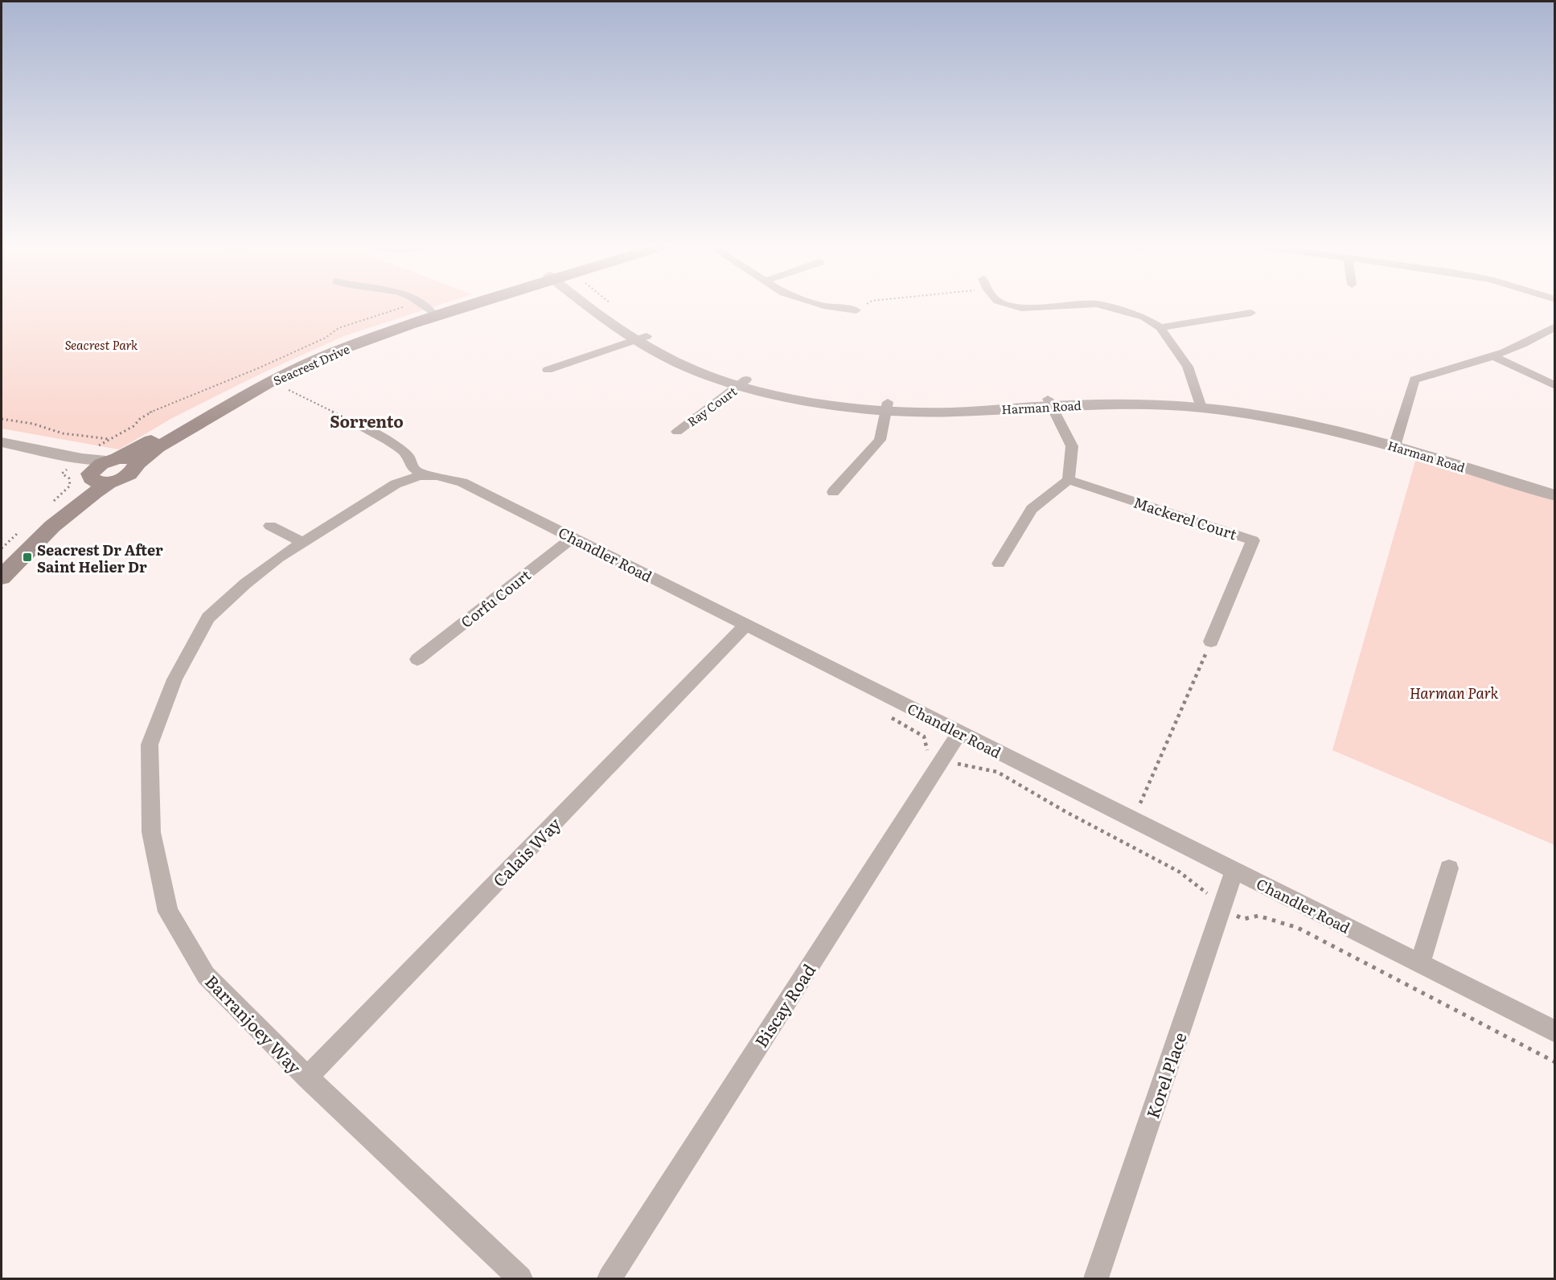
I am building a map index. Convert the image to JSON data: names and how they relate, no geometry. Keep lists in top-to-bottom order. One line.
{"streets":{"main road":["Seacrest Drive"],"street":["Ray Court","Harman Road","Mackerel Court","Chandler Road","Corfu Court","Calais Way","Biscay Road","Barranjoey Way","Korel Place"]},"crossings":[["Ray Court","Harman Road"],["Chandler Road","Corfu Court"],["Chandler Road","Calais Way"],["Chandler Road","Biscay Road"],["Chandler Road","Barranjoey Way"],["Chandler Road","Korel Place"],["Calais Way","Barranjoey Way"]],"districts":["Sorrento"],"parks":["Seacrest Park","Harman Park"],"places":{"transit":["Seacrest Dr After Saint Helier Dr"]}}
